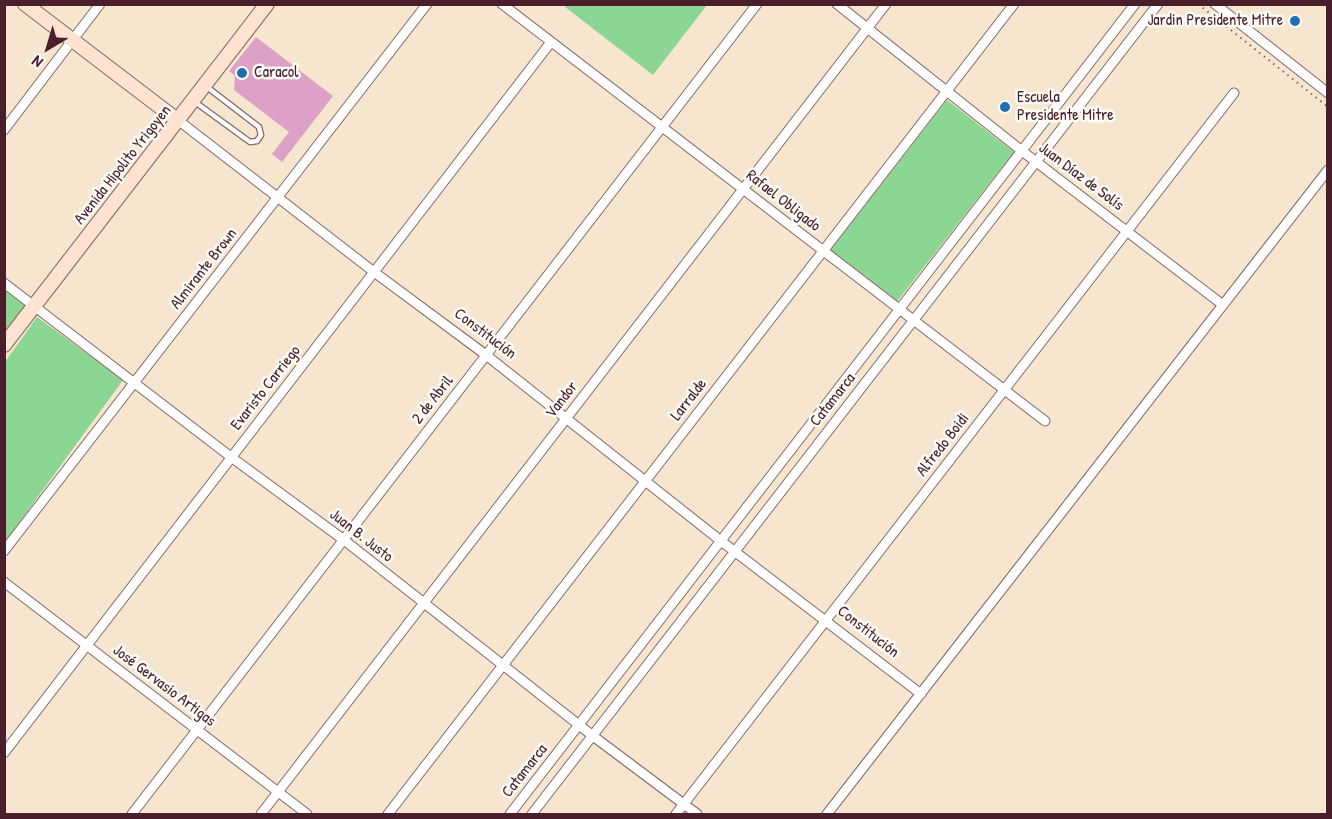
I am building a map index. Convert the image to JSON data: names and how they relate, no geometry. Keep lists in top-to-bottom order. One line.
{"streets":{"main road":["Avenida Hipolito Yrigoyen","Constitución"],"street":["Juan Díaz de Solís","Rafael Obligado","Almirante Brown","Evaristo Carriego","2 de Abril","Vandor","Larralde","Catamarca","Alfredo Boidi","Juan B. Justo","José Gervasio Artigas"]},"crossings":[["Avenida Hipolito Yrigoyen","Constitución"],["Avenida Hipolito Yrigoyen","Juan B. Justo"],["Juan Díaz de Solís","Vandor"],["Juan Díaz de Solís","Larralde"],["Juan Díaz de Solís","Catamarca"],["Juan Díaz de Solís","Alfredo Boidi"],["Rafael Obligado","Evaristo Carriego"],["Rafael Obligado","2 de Abril"],["Rafael Obligado","Vandor"],["Rafael Obligado","Larralde"],["Rafael Obligado","Catamarca"],["Rafael Obligado","Alfredo Boidi"],["Almirante Brown","Constitución"],["Almirante Brown","Juan B. Justo"],["Constitución","Evaristo Carriego"],["Constitución","2 de Abril"],["Constitución","Vandor"],["Constitución","Larralde"],["Constitución","Catamarca"],["Constitución","Alfredo Boidi"],["Evaristo Carriego","Juan B. Justo"],["Evaristo Carriego","José Gervasio Artigas"],["2 de Abril","Juan B. Justo"],["2 de Abril","José Gervasio Artigas"],["Vandor","Juan B. Justo"],["Vandor","José Gervasio Artigas"],["Larralde","Juan B. Justo"],["Catamarca","Juan B. Justo"],["Alfredo Boidi","Juan B. Justo"]],"places":["Jardin Presidente Mitre","Caracol","Escuela Presidente Mitre"],"north":"bottom left"}
